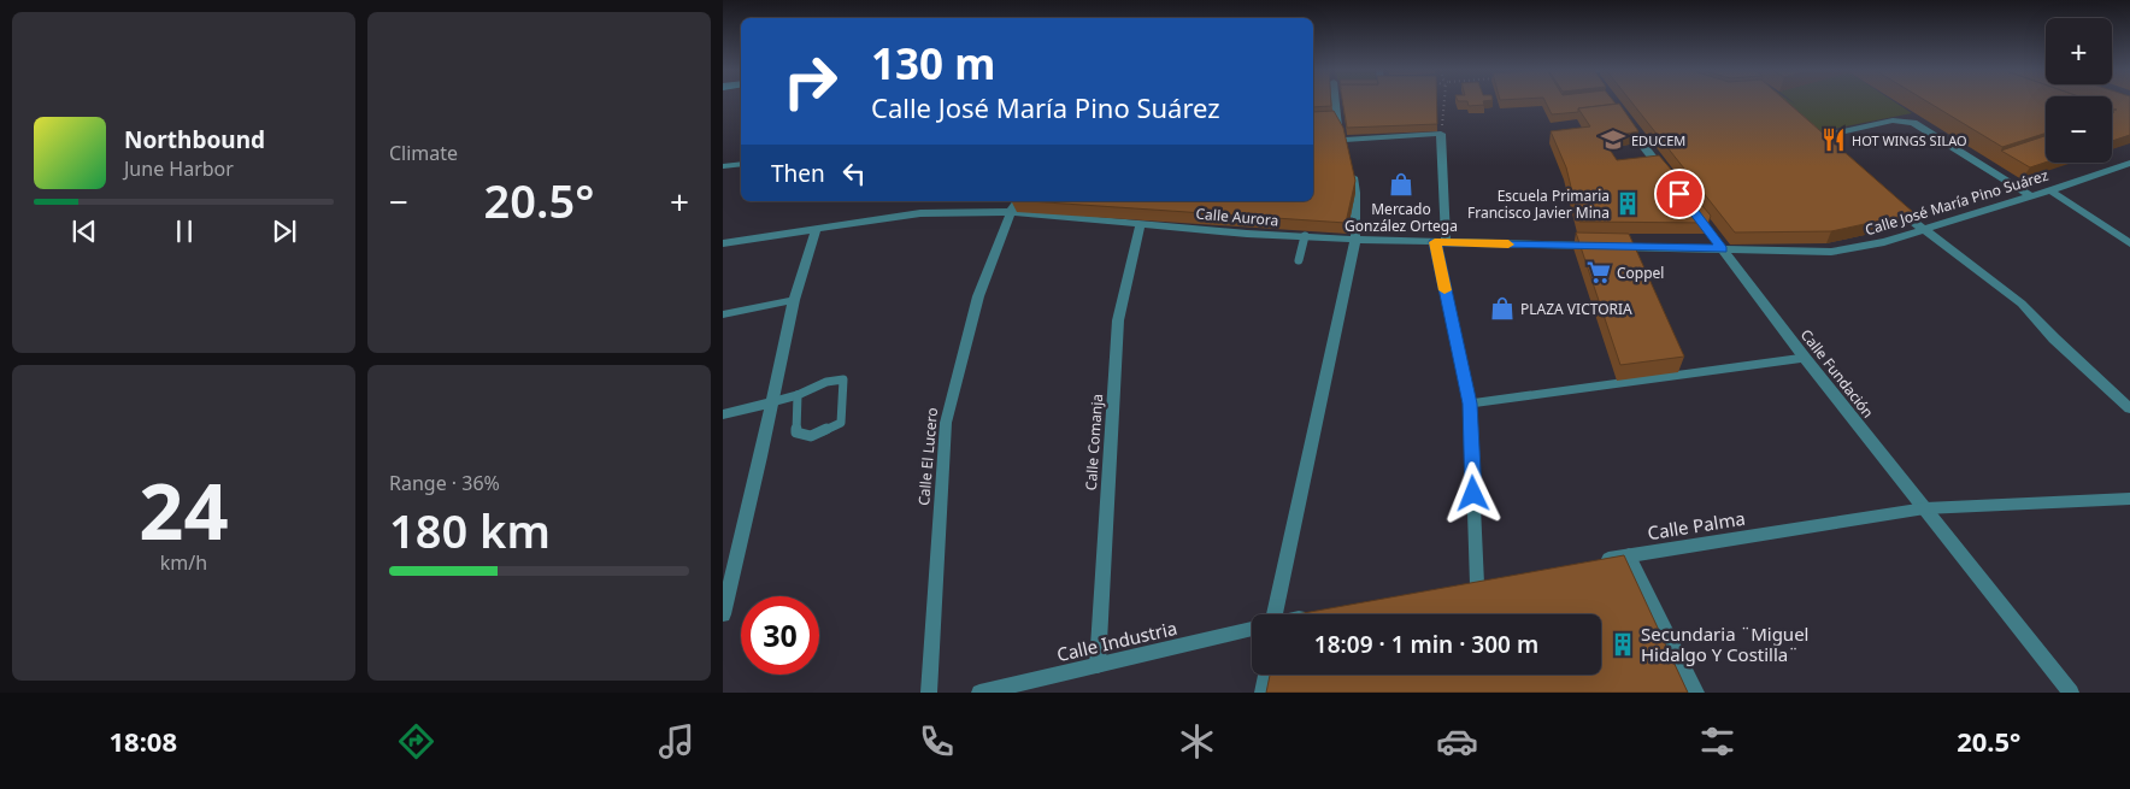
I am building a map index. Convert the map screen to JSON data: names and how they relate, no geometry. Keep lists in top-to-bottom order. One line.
{"streets":{"street":["Calle José María Pino Suárez","Calle Aurora","Calle Fundación","Calle Comanja","Calle El Lucero","Calle Palma","Calle Industria"]},"crossings":[["Calle José María Pino Suárez","Calle Aurora"],["Calle José María Pino Suárez","Calle Fundación"],["Calle Aurora","Calle Comanja"],["Calle Aurora","Calle El Lucero"],["Calle Fundación","Calle Palma"],["Calle Comanja","Calle Industria"]],"places":{"school or university":["EDUCEM"],"restaurant":["HOT WINGS SILAO"],"shop":["Mercado González Ortega","PLAZA VICTORIA"],"building":["Escuela Primaria Francisco Javier Mina","Secundaria ¨Miguel Hidalgo Y Costilla¨"],"supermarket":["Coppel"]},"page":{"tile":["Climate",["24","km/h"],["Range · 36%","180 km"]],"map_buttons":["+","−"],"turn":["130 m","Calle José María Pino Suárez"],"song":["Northbound","June Harbor"],"then":"Then","heat":["−","20.5°","+"],"limit":"30","trip":"18:09 · 1 min · 300 m","tabs":["18:08","20.5°"]}}
